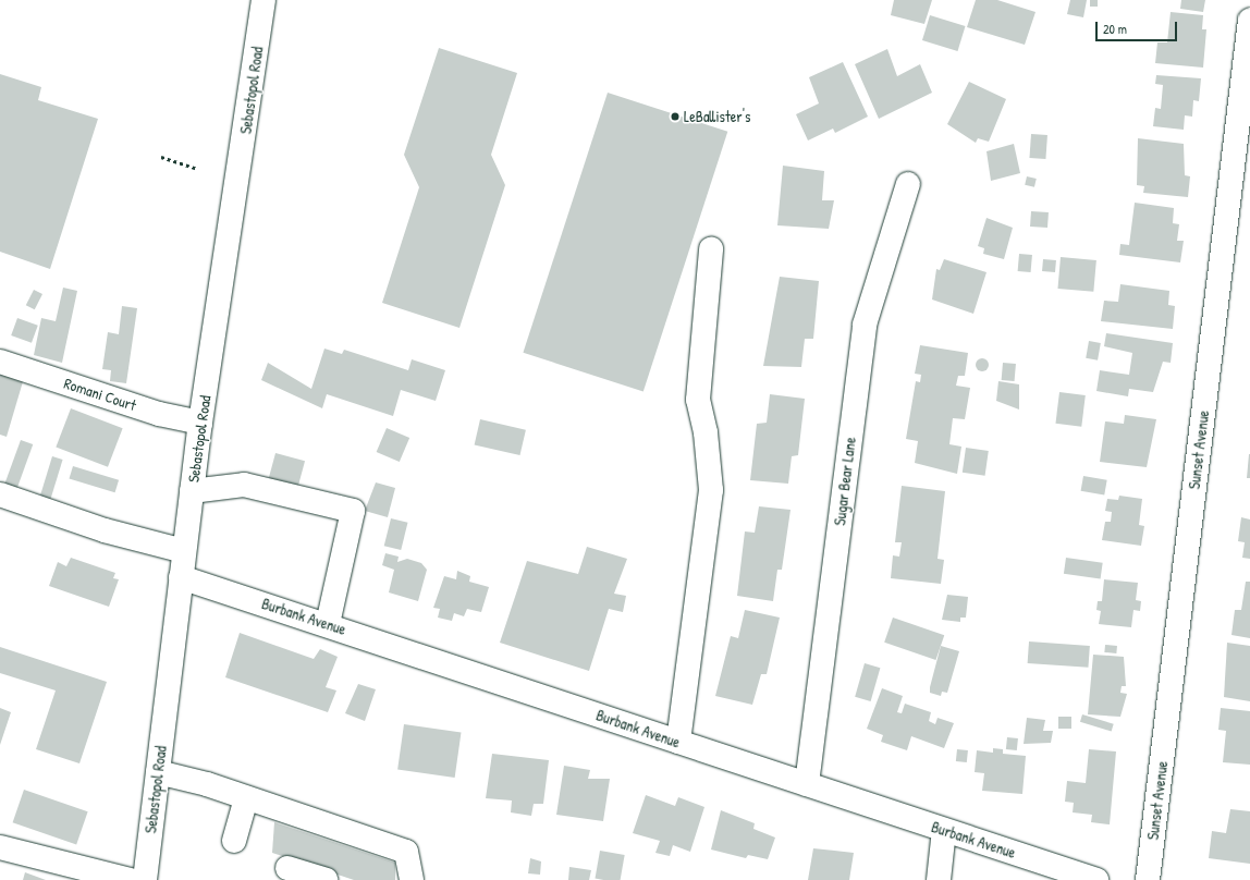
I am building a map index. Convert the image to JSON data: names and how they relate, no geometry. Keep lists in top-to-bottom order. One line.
{"streets":{"street":["Sebastopol Road","Romani Court","Sunset Avenue","Sugar Bear Lane","Burbank Avenue"]},"crossings":[["Sebastopol Road","Romani Court"],["Sebastopol Road","Burbank Avenue"],["Sugar Bear Lane","Burbank Avenue"]],"places":["LeBallister's"],"scale_bar":"20 m"}
